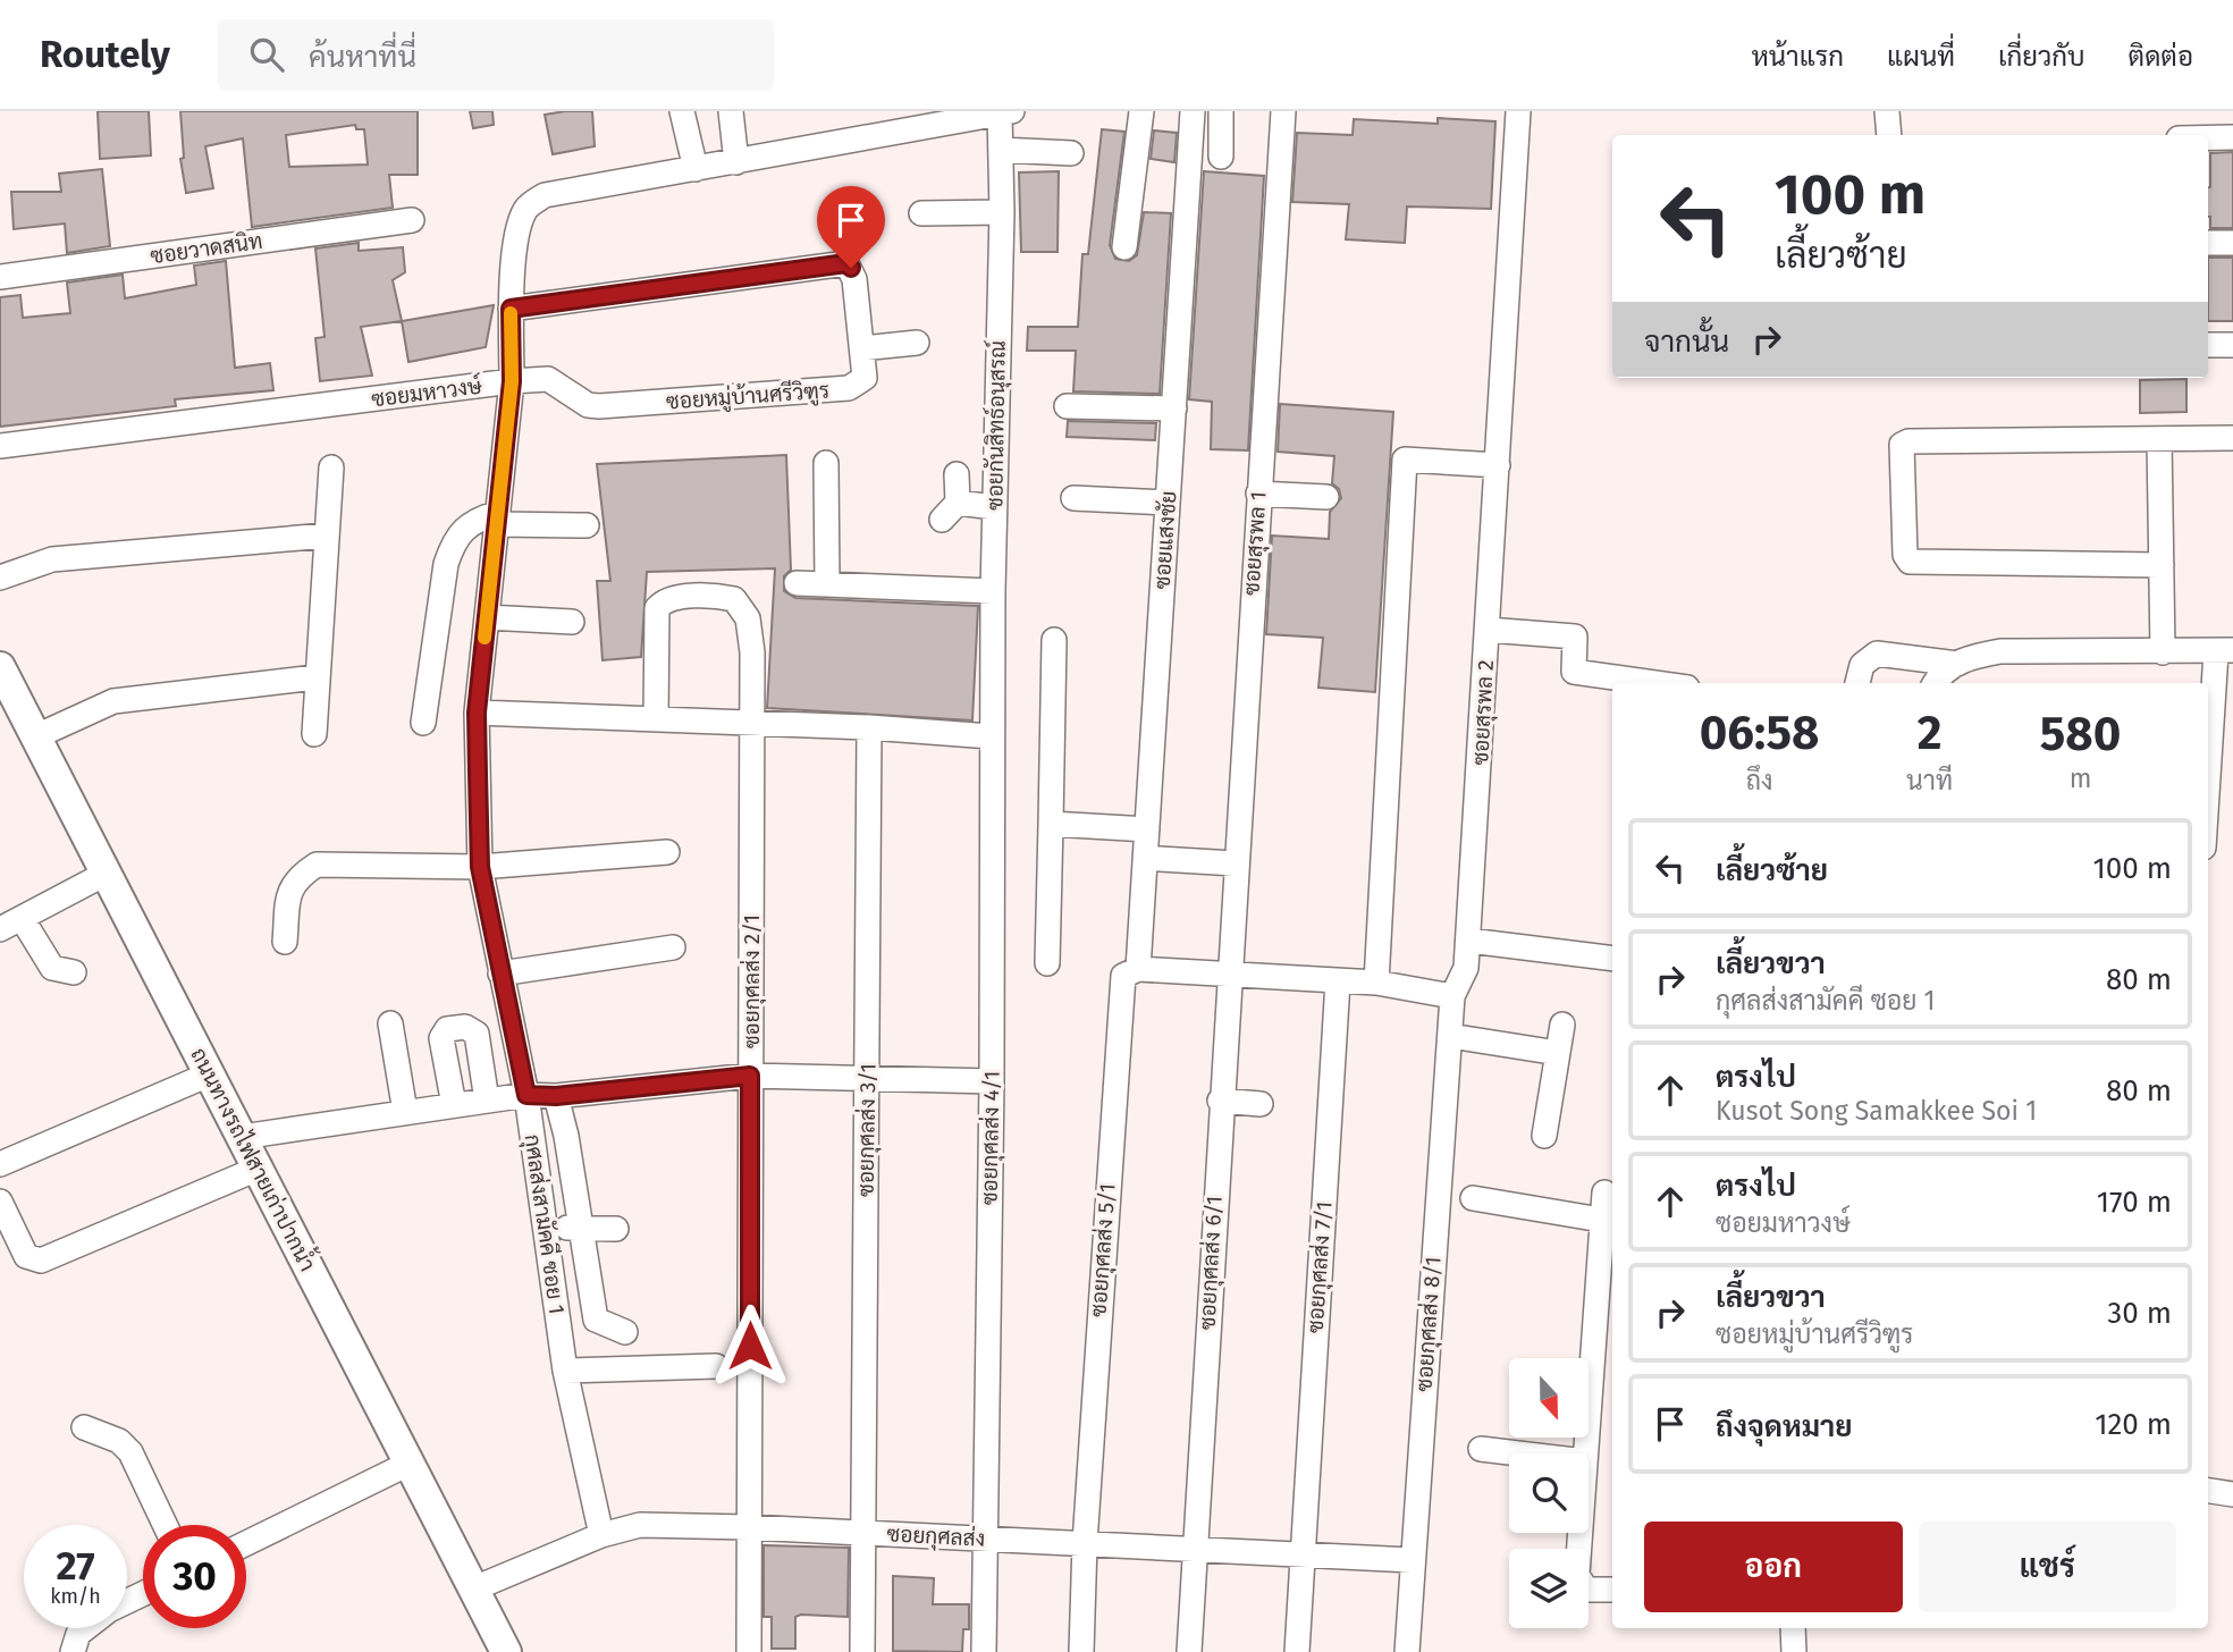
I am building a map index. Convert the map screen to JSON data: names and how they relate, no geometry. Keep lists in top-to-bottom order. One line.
{"streets":{"main road":["ถนนทางรถไฟสายเก่าปากน้ำ"],"street":["ซอยวาดสนิท","ซอยมหาวงษ์","ซอยหมู่บ้านศรีวิฑูร","ซอยกันสิทธ์อนุสรณ์","ซอยแสงชัย","ซอยสุรพล 1","ซอยสุรพล 2","ซอยกุศลส่ง 2/1","ซอยกุศลส่ง 3/1","ซอยกุศลส่ง 4/1","กุศลส่งสามัคคี ซอย 1","ซอยกุศลส่ง 5/1","ซอยกุศลส่ง 6/1","ซอยกุศลส่ง 7/1","ซอยกุศลส่ง 8/1","ซอยกุศลส่ง"]},"crossings":[["ซอยมหาวงษ์","ซอยหมู่บ้านศรีวิฑูร"],["ซอยมหาวงษ์","ซอยกันสิทธ์อนุสรณ์"],["ซอยมหาวงษ์","กุศลส่งสามัคคี ซอย 1"],["ซอยหมู่บ้านศรีวิฑูร","กุศลส่งสามัคคี ซอย 1"],["ซอยกันสิทธ์อนุสรณ์","ซอยกุศลส่ง 4/1"],["ซอยแสงชัย","ซอยกุศลส่ง 5/1"],["ซอยสุรพล 1","ซอยกุศลส่ง 6/1"],["ซอยสุรพล 2","ซอยกุศลส่ง 8/1"],["ซอยกุศลส่ง 2/1","ซอยกุศลส่ง"],["ซอยกุศลส่ง 3/1","ซอยกุศลส่ง"],["ซอยกุศลส่ง 4/1","ซอยกุศลส่ง"],["ถนนทางรถไฟสายเก่าปากน้ำ","ซอยกุศลส่ง"],["กุศลส่งสามัคคี ซอย 1","ซอยกุศลส่ง"],["ซอยกุศลส่ง 5/1","ซอยกุศลส่ง"],["ซอยกุศลส่ง 6/1","ซอยกุศลส่ง"],["ซอยกุศลส่ง 7/1","ซอยกุศลส่ง"],["ซอยกุศลส่ง 8/1","ซอยกุศลส่ง"]],"north":"bottom","page":{"header":"Routely","search":"ค้นหาที่นี่","nav":["หน้าแรก","แผนที่","เกี่ยวกับ","ติดต่อ"],"turn":["100 m","เลี้ยวซ้าย"],"then":"จากนั้น","eta":["06:58","ถึง","2","นาที","580","m"],"list":[{"name":"เลี้ยวซ้าย","value":"100 m"},{"name":"เลี้ยวขวา","note":"กุศลส่งสามัคคี ซอย 1","value":"80 m"},{"name":"ตรงไป","note":"Kusot Song Samakkee Soi 1","value":"80 m"},{"name":"ตรงไป","note":"ซอยมหาวงษ์","value":"170 m"},{"name":"เลี้ยวขวา","note":"ซอยหมู่บ้านศรีวิฑูร","value":"30 m"},{"name":"ถึงจุดหมาย","value":"120 m"}],"buttons":["ออก","แชร์"],"speed":"27 km/h","limit":"30"}}
